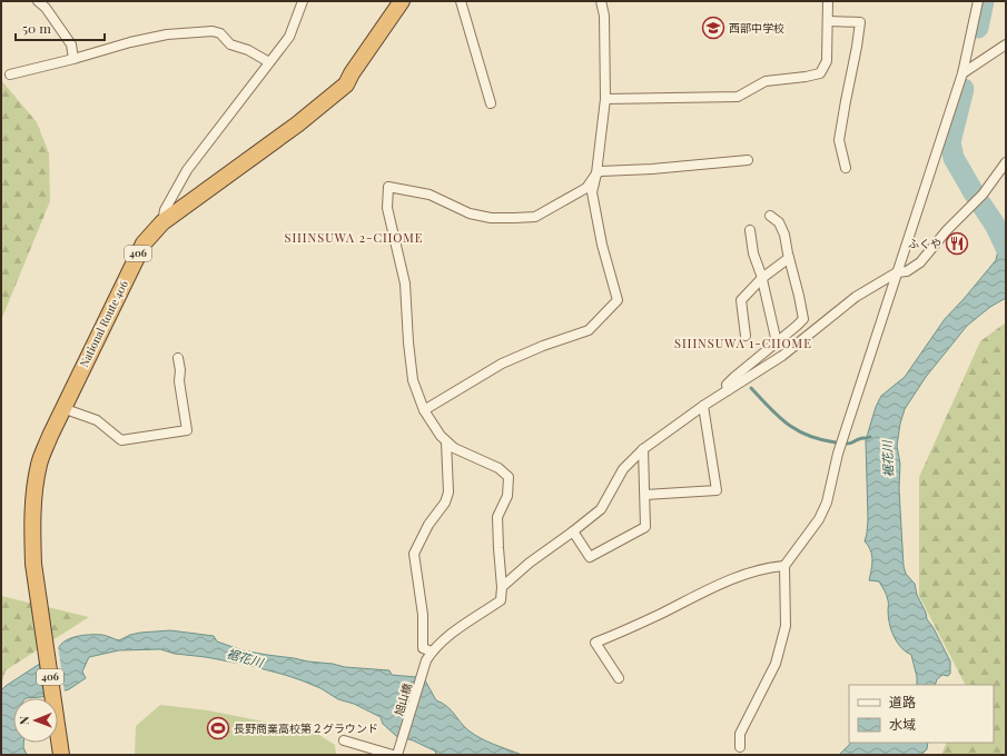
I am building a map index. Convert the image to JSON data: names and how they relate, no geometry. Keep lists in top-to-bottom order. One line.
{"streets":{"highway":["406","National Route 406"],"street":["旭山橋"]},"districts":["SHINSUWA 2-CHOME","SHINSUWA 1-CHOME"],"water":["裾花川"],"places":{"school or university":["西部中学校"],"restaurant":["ふくや"],"sports":["長野商業高校第２グラウンド"]},"legend":["道路","水域"],"scale_bar":"50 m","north":"left"}
